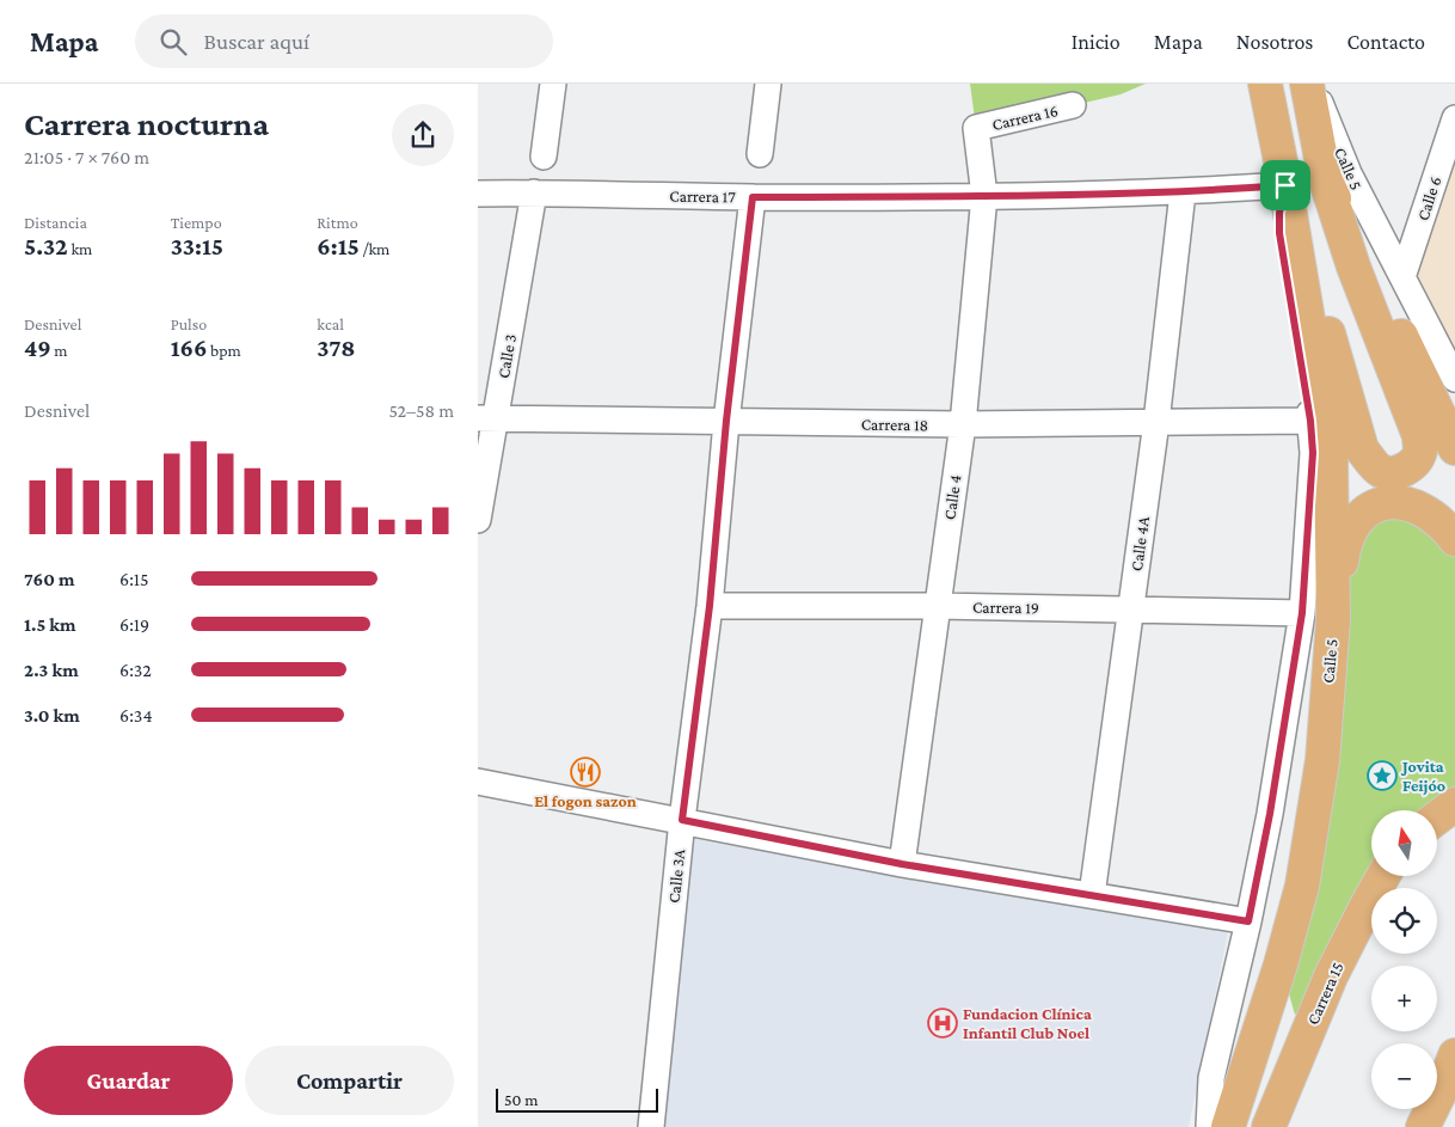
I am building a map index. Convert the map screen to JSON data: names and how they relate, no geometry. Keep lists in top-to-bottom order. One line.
{"streets":{"main road":["Calle 5","Carrera 15"],"street":["Carrera 16","Carrera 17","Calle 6","Calle 3","Carrera 18","Calle 4","Calle 4A","Carrera 19","Calle 3A"]},"crossings":[["Carrera 16","Calle 4"],["Calle 5","Carrera 17"],["Calle 5","Calle 6"],["Calle 5","Carrera 18"],["Calle 5","Carrera 19"],["Carrera 17","Calle 3"],["Carrera 17","Calle 4"],["Carrera 17","Calle 4A"],["Carrera 17","Calle 3A"],["Calle 3","Carrera 18"],["Carrera 18","Calle 4"],["Carrera 18","Calle 4A"],["Carrera 18","Calle 3A"],["Calle 4","Carrera 19"],["Calle 4A","Carrera 19"],["Carrera 19","Calle 3A"]],"places":{"restaurant":["El fogon sazon"],"place":["Jovita Feijóo"],"hospital":["Fundacion Clínica Infantil Club Noel"]},"scale_bar":"50 m","north":"top","page":{"header":"Mapa","search":"Buscar aquí","nav":["Inicio","Mapa","Nosotros","Contacto"],"heading":["Carrera nocturna","21:05 · 7 × 760 m"],"stats":[["Distancia","5.32 km"],["Tiempo","33:15"],["Ritmo","6:15 /km"],["Desnivel","49 m"],["Pulso","166 bpm"],["kcal","378"]],"chart":["Desnivel","52–58 m"],"list":[{"name":"760 m","note":"6:15"},{"name":"1.5 km","note":"6:19"},{"name":"2.3 km","note":"6:32"},{"name":"3.0 km","note":"6:34"}],"map_buttons":["+","−"],"buttons":["Guardar","Compartir"],"scale":"50 m"}}
